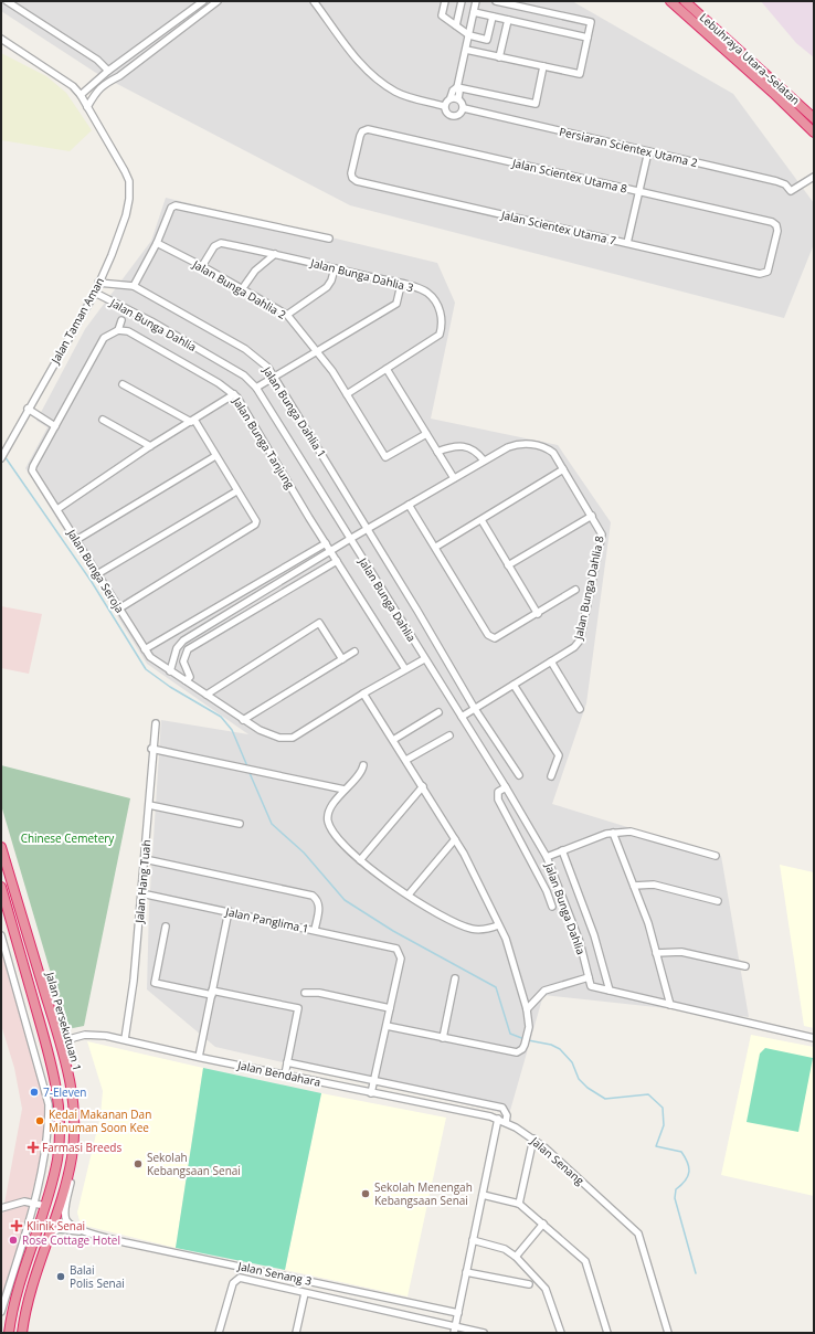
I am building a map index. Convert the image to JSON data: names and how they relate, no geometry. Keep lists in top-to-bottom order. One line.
{"streets":{"highway":["Lebuhraya Utara–Selatan","Jalan Persekutuan 1"],"street":["Persiaran Scientex Utama 2","Jalan Scientex Utama 8","Jalan Scientex Utama 7","Jalan Bunga Dahlia 3","Jalan Bunga Dahlia 2","Jalan Taman Aman","Jalan Bunga Dahlia","Jalan Bunga Dahlia 1","Jalan Bunga Tanjung","Jalan Bunga Seroja","Jalan Bunga Dahlia 8","Jalan Hang Tuah","Jalan Panglima 1","Jalan Bendahara","Jalan Senang","Jalan Senang 3"]},"crossings":[["Jalan Scientex Utama 8","Jalan Scientex Utama 7"],["Jalan Bunga Dahlia 3","Jalan Bunga Dahlia 2"],["Jalan Taman Aman","Jalan Bunga Dahlia"],["Jalan Taman Aman","Jalan Bunga Dahlia 1"],["Jalan Bunga Dahlia","Jalan Bunga Dahlia 8"],["Jalan Bunga Dahlia 1","Jalan Bunga Dahlia 8"],["Jalan Bunga Tanjung","Jalan Bunga Seroja"],["Jalan Bunga Tanjung","Jalan Bunga Dahlia 8"],["Jalan Bunga Seroja","Jalan Bunga Dahlia 8"],["Jalan Hang Tuah","Jalan Panglima 1"],["Jalan Hang Tuah","Jalan Bendahara"],["Jalan Persekutuan 1","Jalan Bendahara"],["Jalan Persekutuan 1","Jalan Senang 3"],["Jalan Bendahara","Jalan Senang"]],"parks":["Chinese Cemetery"],"places":{"other":["7-Eleven","Kedai Makanan Dan Minuman Soon Kee","Sekolah Kebangsaan Senai","Sekolah Menengah Kebangsaan Senai","Rose Cottage Hotel","Balai Polis Senai"],"health":["Farmasi Breeds","Klinik Senai"]}}
